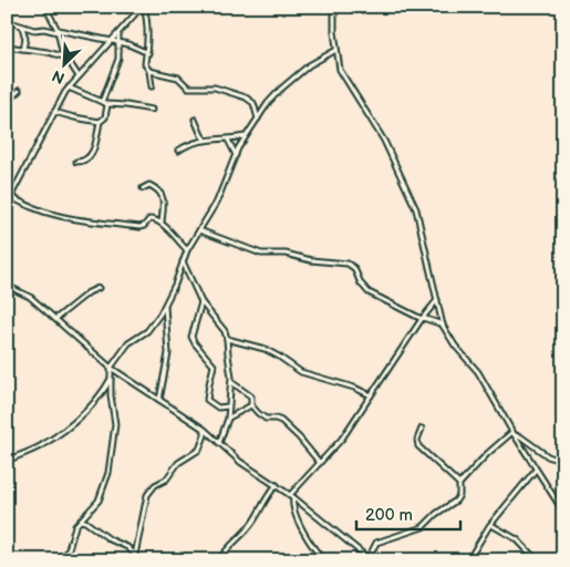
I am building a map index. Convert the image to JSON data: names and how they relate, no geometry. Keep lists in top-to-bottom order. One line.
{"scale_bar":"200 m","north":"bottom left"}
